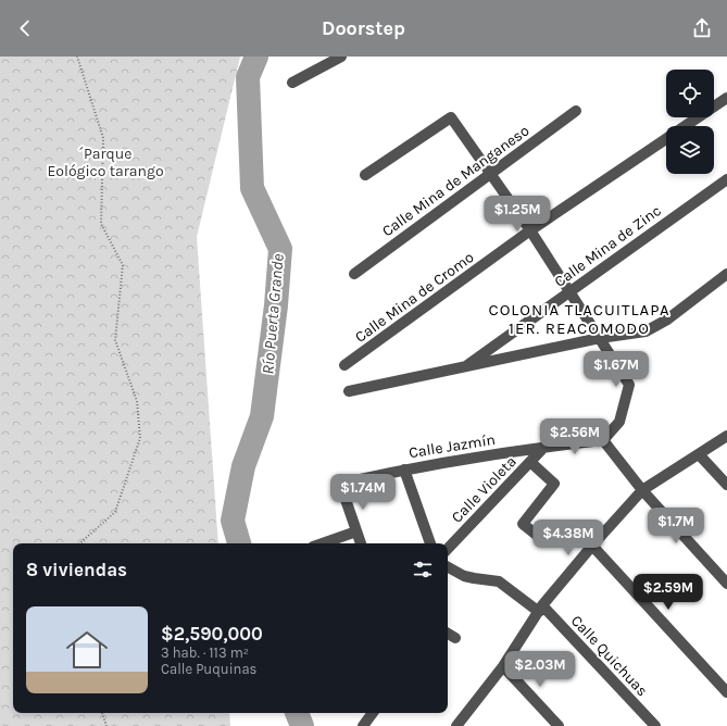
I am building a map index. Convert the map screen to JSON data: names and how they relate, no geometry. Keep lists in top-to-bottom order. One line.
{"streets":{"street":["Calle Mina de Manganeso","Calle Mina de Zinc","Calle Mina de Cromo","Calle Jazmín","Calle Violeta","Calle Quichuas"]},"crossings":[["Calle Jazmín","Calle Violeta"]],"districts":["COLONIA TLACUITLAPA 1ER. REACOMODO"],"water":["Río Puerta Grande"],"parks":["´Parque Eológico tarango"],"page":{"header":"Doorstep","price":["$1.25M","$1.67M","$2.56M","$1.74M","$1.7M","$4.38M","$2.59M","$2.03M"],"heading":"8 viviendas","list":[{"name":"$2,590,000","note":"3 hab. · 113 m² · Calle Puquinas"}]}}
